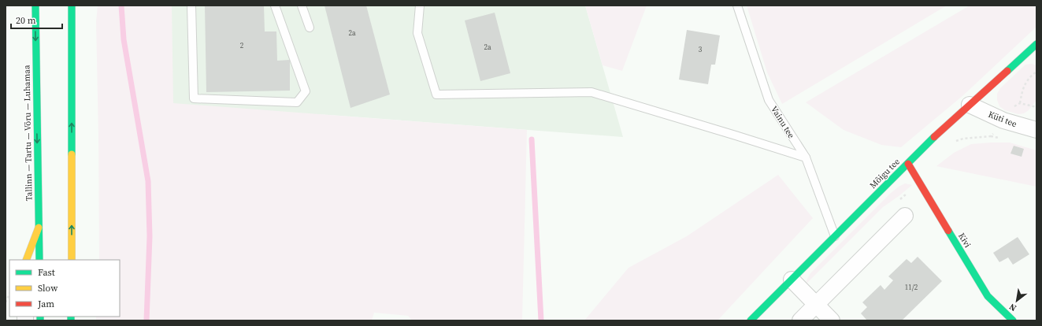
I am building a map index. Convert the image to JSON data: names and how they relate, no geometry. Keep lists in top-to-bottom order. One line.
{"streets":{"main road":["Tallinn — Tartu — Võru — Luhamaa","Mõigu tee","Kivi"],"street":["Küti tee"],"lane":["Vainu tee"]},"crossings":[["Küti tee","Mõigu tee"],["Vainu tee","Mõigu tee"],["Mõigu tee","Kivi"]],"house_numbers":["2a","2","2a","3","11/2"],"legend":["Fast","Slow","Jam"],"scale_bar":"20 m","north":"bottom left"}
